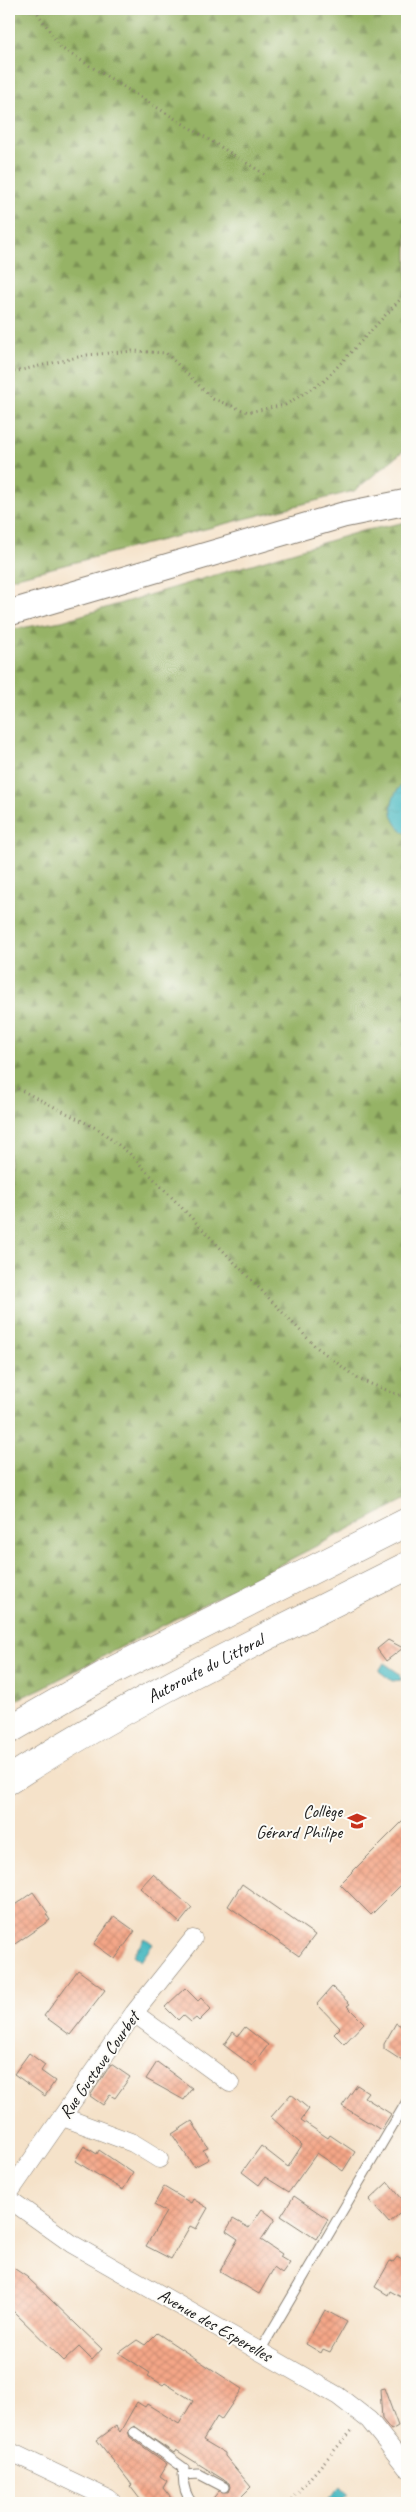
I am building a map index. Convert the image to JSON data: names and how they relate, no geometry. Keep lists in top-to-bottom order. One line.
{"streets":{"highway":["Autoroute du Littoral"],"street":["Rue Gustave Courbet","Avenue des Esperelles"]},"places":{"school or university":["Collège Gérard Philipe"]}}
